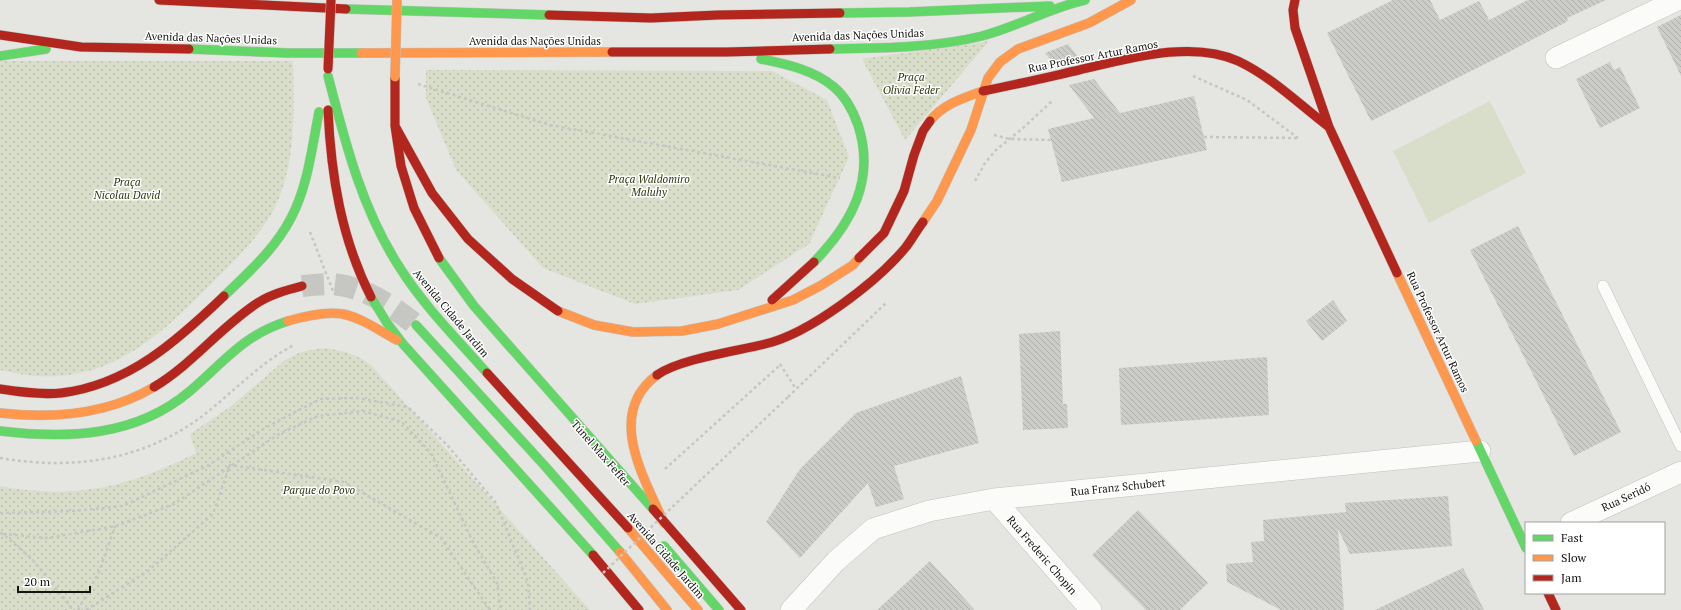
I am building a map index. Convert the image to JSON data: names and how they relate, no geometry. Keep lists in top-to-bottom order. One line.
{"streets":{"main road":["Avenida das Nações Unidas","Rua Professor Artur Ramos","Avenida Cidade Jardim"],"street":["Rua Franz Schubert","Rua Seridó","Rua Frederic Chopin"]},"crossings":[["Rua Professor Artur Ramos","Rua Franz Schubert"],["Rua Franz Schubert","Rua Frederic Chopin"]],"parks":["Praça Olivia Feder","Praça Waldomiro Maluhy","Praça Nicolau David","Parque do Povo"],"legend":["Fast","Slow","Jam"],"scale_bar":"20 m"}
